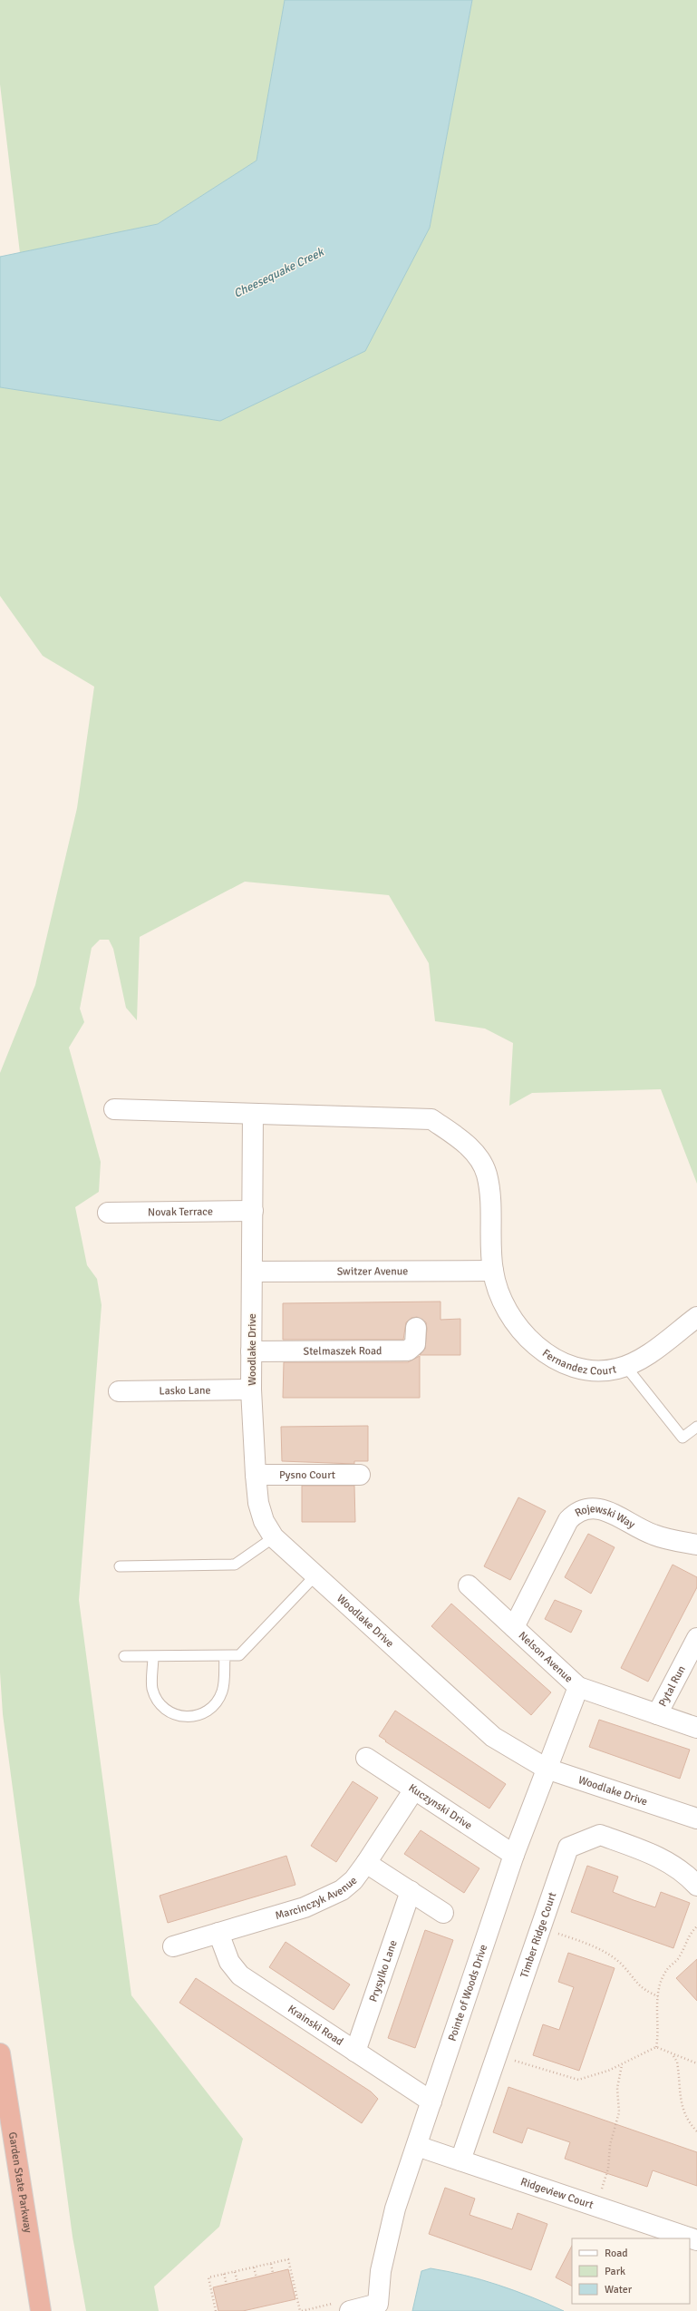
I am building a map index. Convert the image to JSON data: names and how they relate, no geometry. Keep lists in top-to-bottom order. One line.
{"streets":{"highway":["Garden State Parkway"],"street":["Novak Terrace","Switzer Avenue","Woodlake Drive","Stelmaszek Road","Fernandez Court","Lasko Lane","Pysno Court","Rojewski Way","Nelson Avenue","Pytal Run","Kuczynski Drive","Marcinczyk Avenue","Timber Ridge Court","Prysylko Lane","Pointe of Woods Drive","Krainski Road","Ridgeview Court"]},"crossings":[["Novak Terrace","Woodlake Drive"],["Switzer Avenue","Woodlake Drive"],["Switzer Avenue","Fernandez Court"],["Woodlake Drive","Stelmaszek Road"],["Woodlake Drive","Fernandez Court"],["Woodlake Drive","Lasko Lane"],["Woodlake Drive","Pysno Court"],["Woodlake Drive","Pointe of Woods Drive"],["Rojewski Way","Nelson Avenue"],["Nelson Avenue","Pytal Run"],["Nelson Avenue","Pointe of Woods Drive"],["Kuczynski Drive","Marcinczyk Avenue"],["Kuczynski Drive","Pointe of Woods Drive"],["Marcinczyk Avenue","Krainski Road"],["Timber Ridge Court","Ridgeview Court"],["Prysylko Lane","Krainski Road"],["Pointe of Woods Drive","Krainski Road"],["Pointe of Woods Drive","Ridgeview Court"]],"water":["Cheesequake Creek"],"legend":["Road","Park","Water"]}
